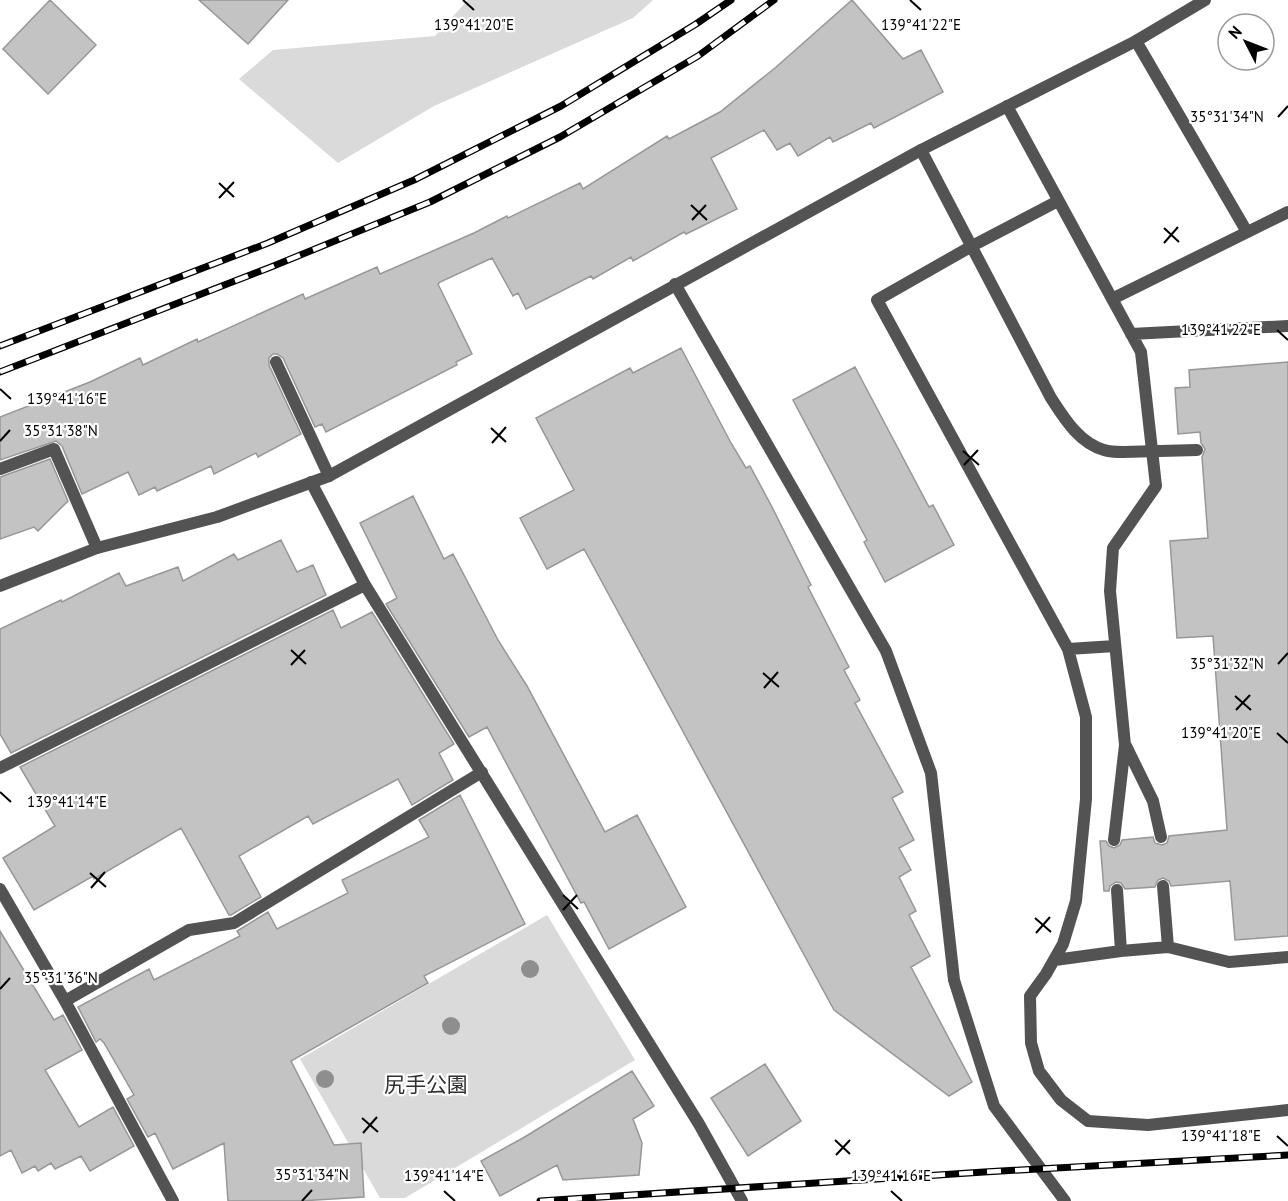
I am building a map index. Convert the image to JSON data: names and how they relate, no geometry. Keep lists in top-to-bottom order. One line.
{"parks":["尻手公園"],"north":"top left","coordinates":["139°41'20\"E","139°41'22\"E","35°31'34\"N","139°41'16\"E","35°31'38\"N","35°31'32\"N","139°41'14\"E","35°31'36\"N","139°41'18\"E"]}
